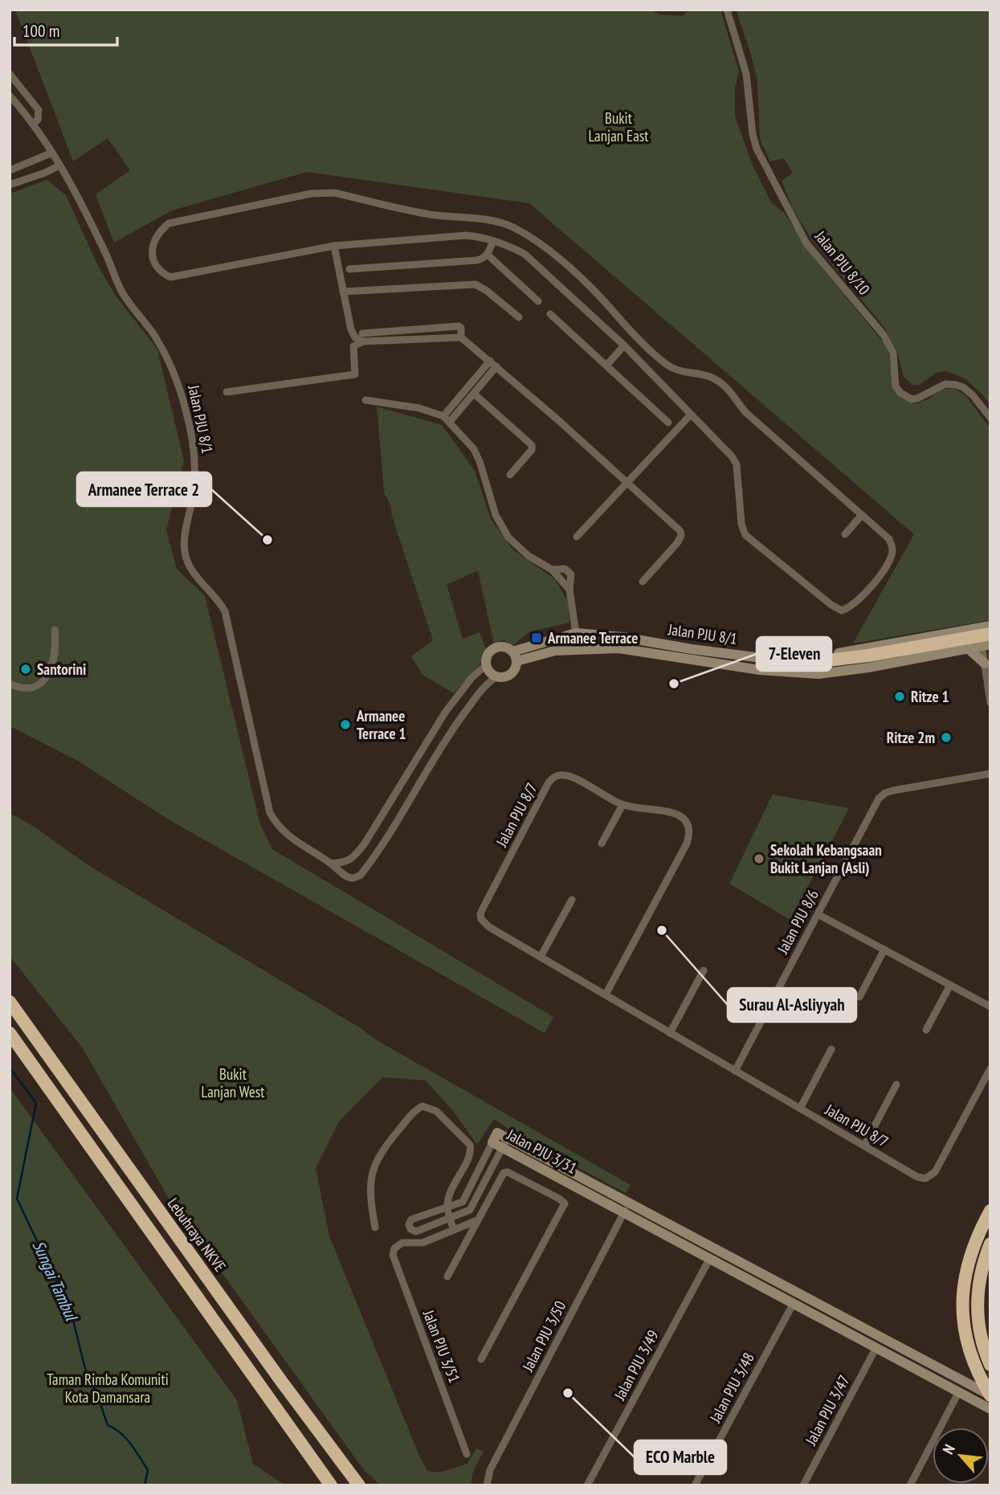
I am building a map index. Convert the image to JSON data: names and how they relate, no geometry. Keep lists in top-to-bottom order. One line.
{"streets":{"highway":["Lebuhraya NKVE"],"street":["Jalan PJU 8/10","Jalan PJU 8/1","Jalan PJU 8/7","Jalan PJU 8/6","Jalan PJU 3/31","Jalan PJU 3/50","Jalan PJU 3/51","Jalan PJU 3/49","Jalan PJU 3/48","Jalan PJU 3/47"]},"crossings":[["Jalan PJU 8/7","Jalan PJU 8/6"],["Jalan PJU 3/31","Jalan PJU 3/50"],["Jalan PJU 3/31","Jalan PJU 3/49"],["Jalan PJU 3/31","Jalan PJU 3/48"],["Jalan PJU 3/31","Jalan PJU 3/47"]],"water":["Sungai Tambul"],"parks":["Bukit Lanjan East","Bukit Lanjan West","Taman Rimba Komuniti Kota Damansara"],"places":{"other":["Armanee Terrace 2","Santorini","7-Eleven","Ritze 1","Armanee Terrace 1","Ritze 2m","Sekolah Kebangsaan Bukit Lanjan (Asli)","Surau Al-Asliyyah","ECO Marble"],"transit":["Armanee Terrace"]},"scale_bar":"100 m","north":"top left"}
